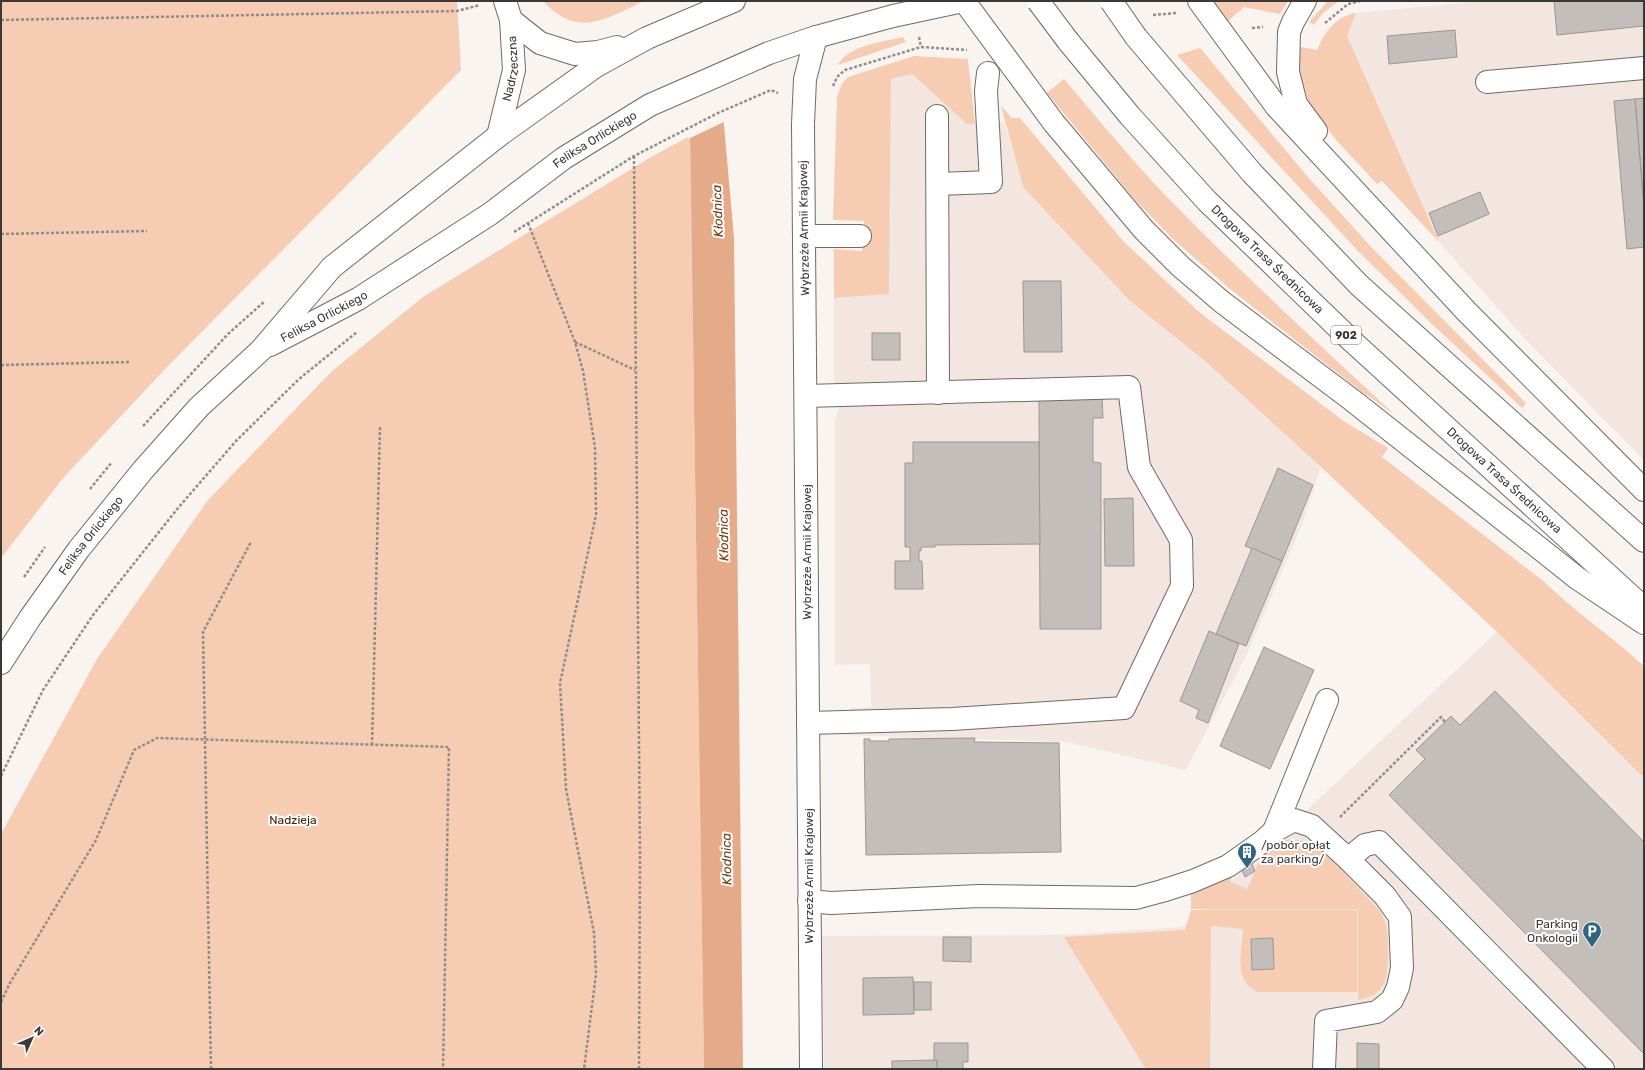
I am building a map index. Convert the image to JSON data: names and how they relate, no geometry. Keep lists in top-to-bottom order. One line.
{"streets":{"main road":["Nadrzeczna","Feliksa Orlickiego","Wybrzeże Armii Krajowej","Drogowa Trasa Średnicowa","902"]},"crossings":[["Nadrzeczna","Feliksa Orlickiego"],["Feliksa Orlickiego","Wybrzeże Armii Krajowej"]],"water":["Kłodnica"],"parks":["Nadzieja"],"places":{"building":["/pobór opłat za parking/"],"parking":["Parking Onkologii"]},"north":"top right"}
